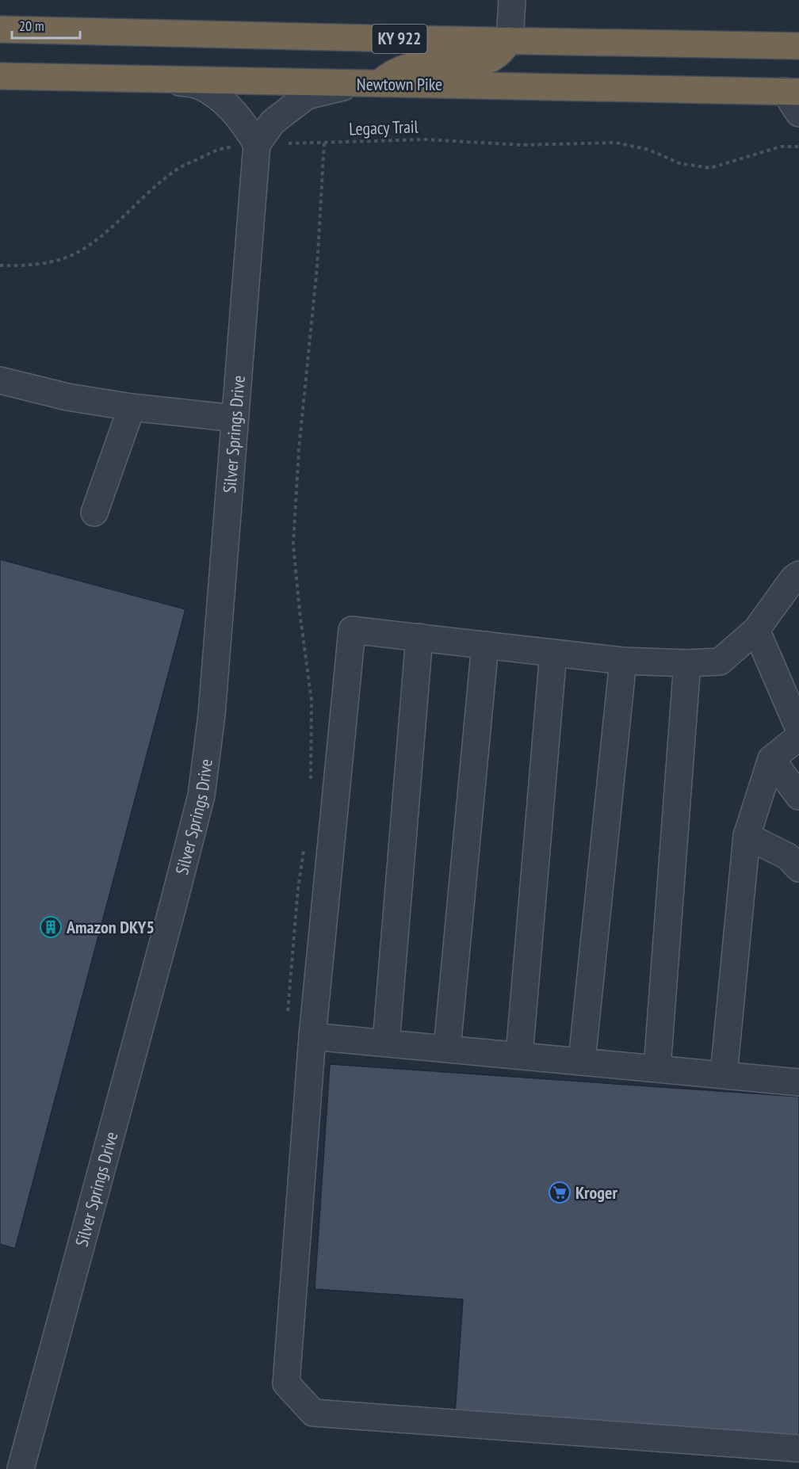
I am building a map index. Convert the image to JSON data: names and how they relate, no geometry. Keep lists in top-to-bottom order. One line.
{"streets":{"highway":["KY 922","Newtown Pike"],"street":["Silver Springs Drive"],"path":["Legacy Trail"]},"crossings":[["Legacy Trail","Silver Springs Drive"]],"places":{"building":["Amazon DKY5"],"supermarket":["Kroger"]},"scale_bar":"20 m"}
